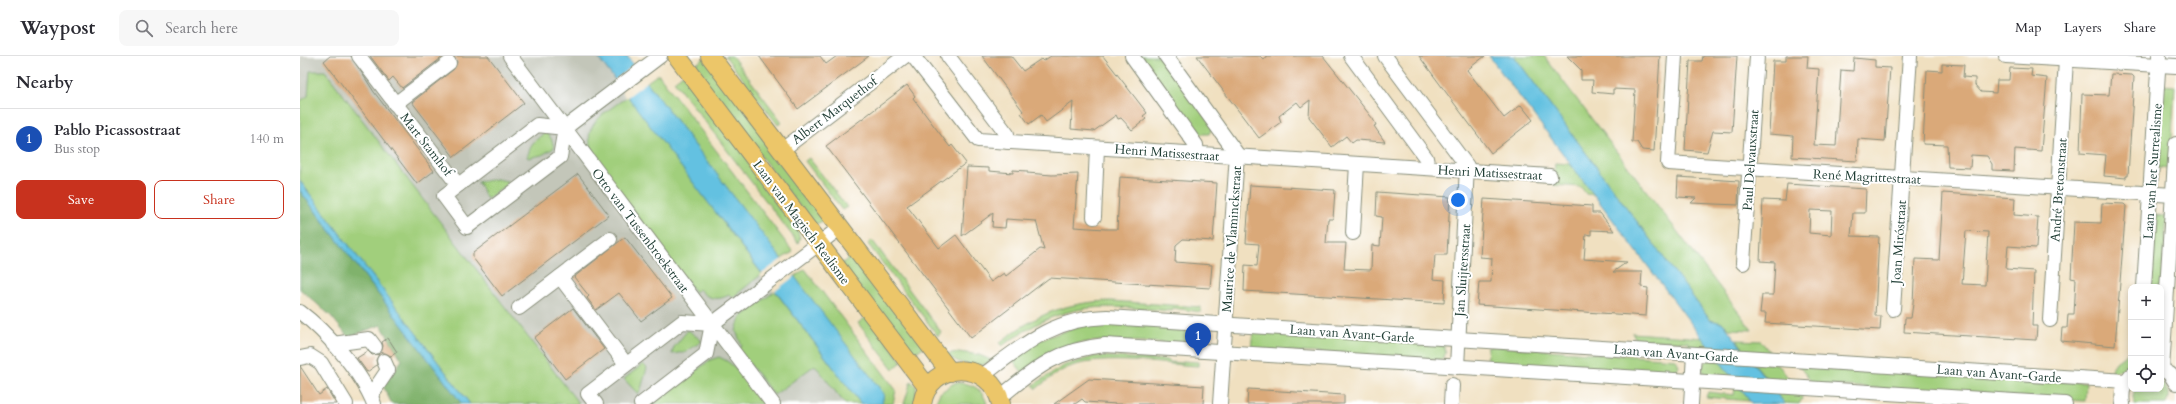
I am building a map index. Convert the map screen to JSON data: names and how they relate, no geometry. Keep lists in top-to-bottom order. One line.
{"streets":{"main road":["Laan van Magisch Realisme"],"street":["Albert Marquethof","Mart Stamhof","Henri Matissestraat","Paul Delvauxstraat","Laan van het Surrealisme","René Magrittestraat","André Bretonstraat","Otto van Tussenbroekstraat","Maurice de Vlaminckstraat","Joan Miróstraat","Jan Sluijtersstraat","Laan van Avant-Garde"]},"crossings":[["Henri Matissestraat","Maurice de Vlaminckstraat"],["Henri Matissestraat","Jan Sluijtersstraat"],["Paul Delvauxstraat","René Magrittestraat"],["Laan van het Surrealisme","René Magrittestraat"],["René Magrittestraat","André Bretonstraat"],["René Magrittestraat","Joan Miróstraat"],["Maurice de Vlaminckstraat","Laan van Avant-Garde"],["Jan Sluijtersstraat","Laan van Avant-Garde"]],"page":{"header":"Waypost","search":"Search here","nav":["Map","Layers","Share"],"heading":"Nearby","list":[{"mark":"1","name":"Pablo Picassostraat","note":"Bus stop","value":"140 m"}],"buttons":["Save","Share"],"map_buttons":["+","−"],"pins":"1"}}
